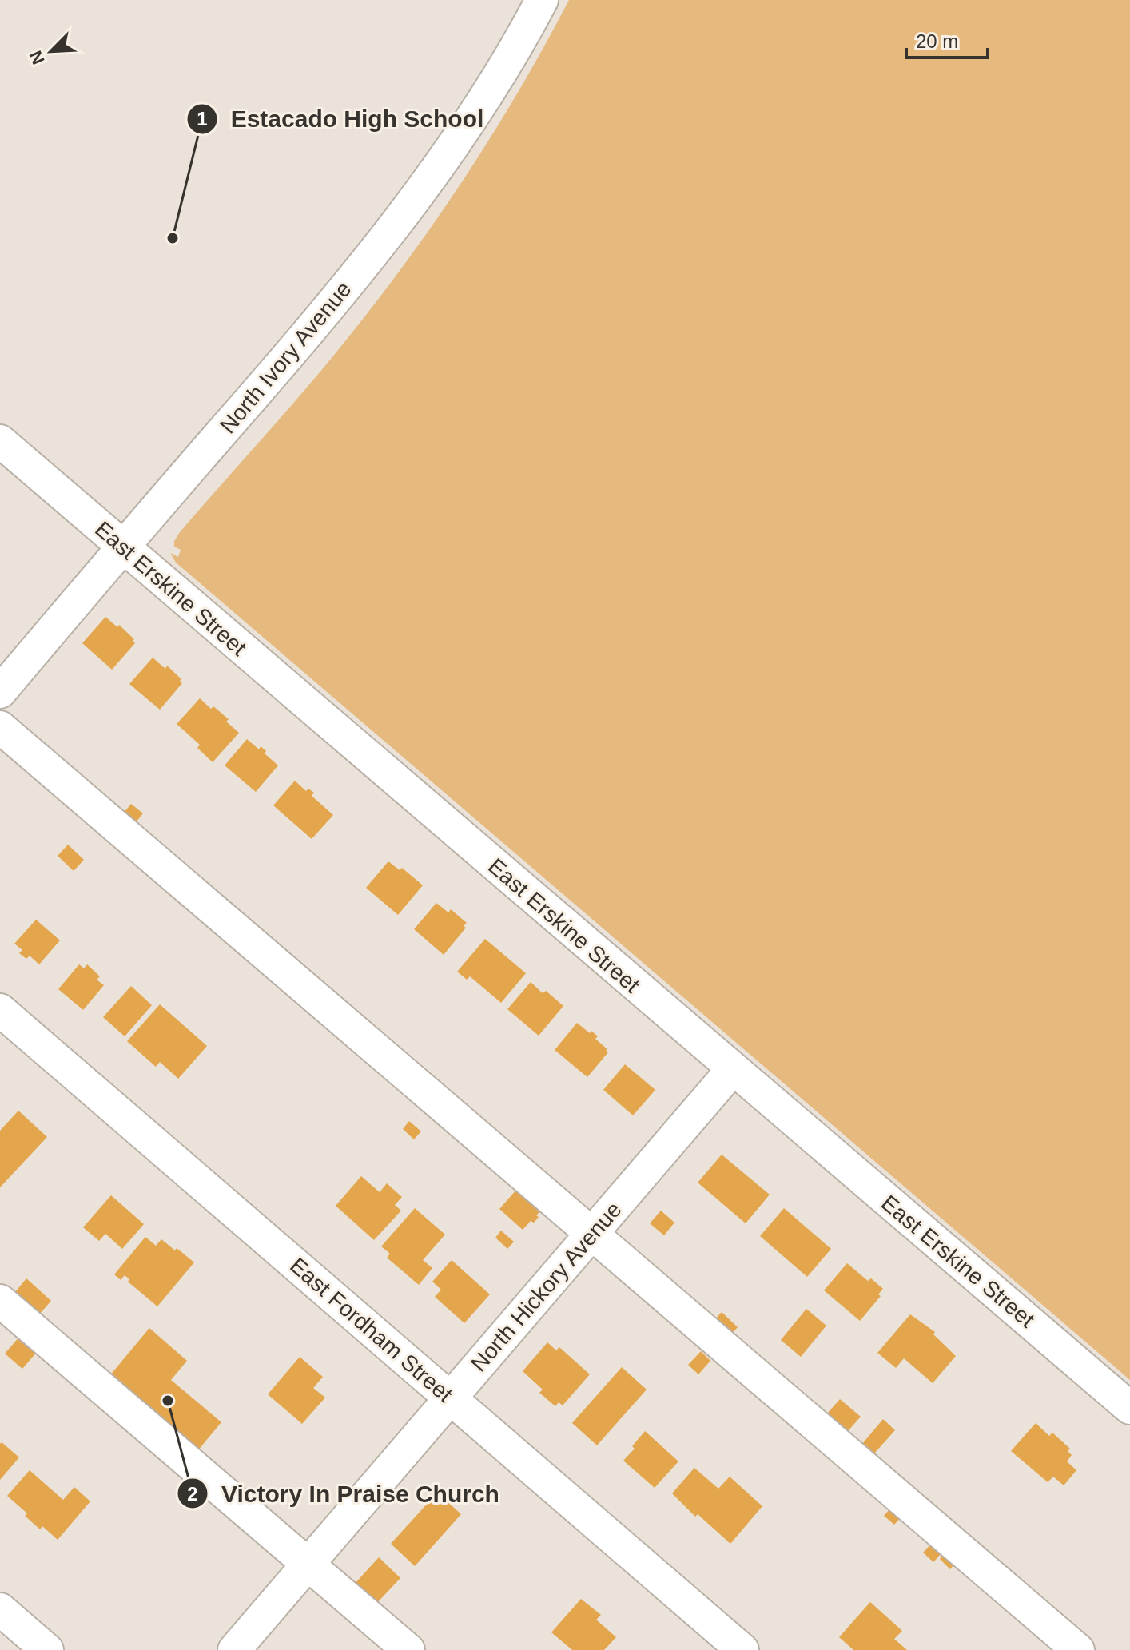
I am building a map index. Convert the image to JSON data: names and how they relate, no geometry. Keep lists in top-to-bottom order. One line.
{"streets":{"street":["North Ivory Avenue","East Erskine Street","North Hickory Avenue","East Fordham Street"]},"crossings":[["North Ivory Avenue","East Erskine Street"],["East Erskine Street","North Hickory Avenue"],["North Hickory Avenue","East Fordham Street"]],"places":["Estacado High School","Victory In Praise Church"],"scale_bar":"20 m","north":"bottom left"}
